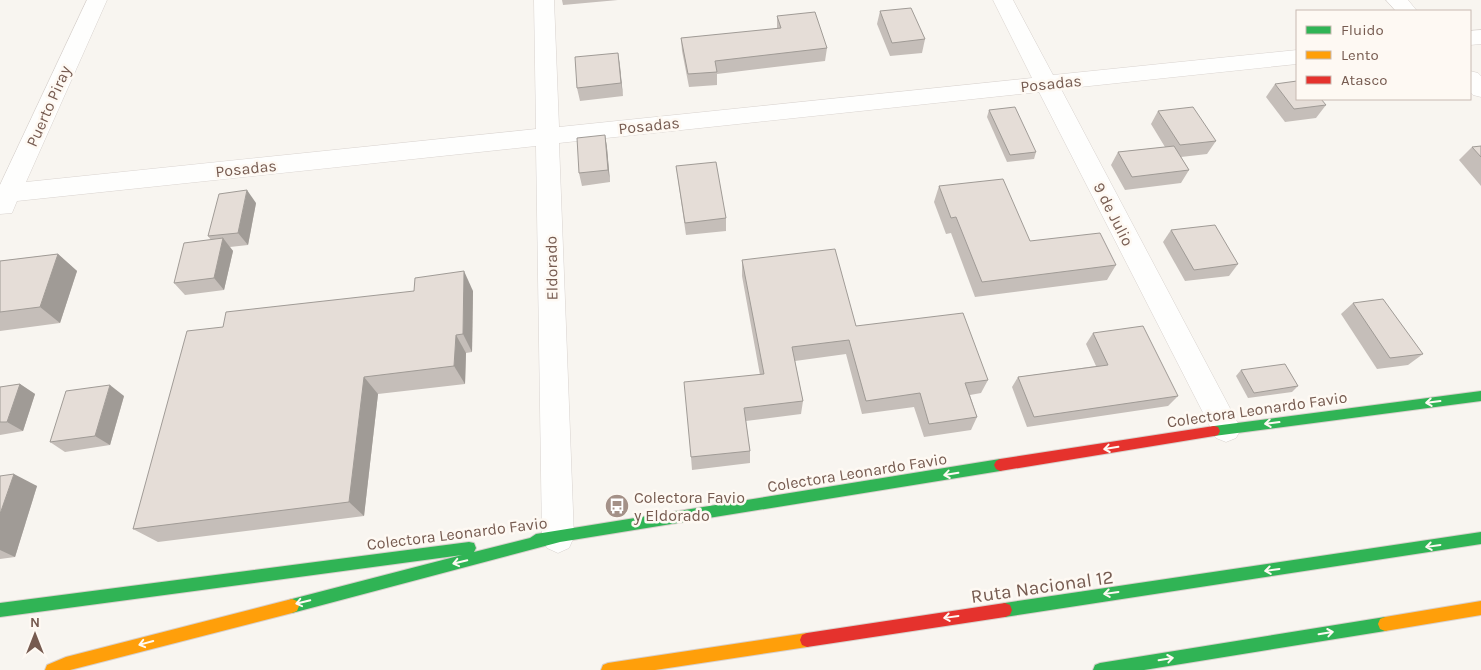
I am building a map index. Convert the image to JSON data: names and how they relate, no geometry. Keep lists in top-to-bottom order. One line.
{"streets":{"main road":["Colectora Leonardo Favio","Ruta Nacional 12"],"street":["Posadas","Puerto Piray","9 de Julio","Eldorado"]},"crossings":[["Posadas","Puerto Piray"],["Posadas","9 de Julio"],["Posadas","Eldorado"],["9 de Julio","Colectora Leonardo Favio"],["Eldorado","Colectora Leonardo Favio"]],"one_way":["Colectora Leonardo Favio"],"places":{"bus stop":["Colectora Favio y Eldorado"]},"legend":["Fluido","Lento","Atasco"],"north":"top"}
